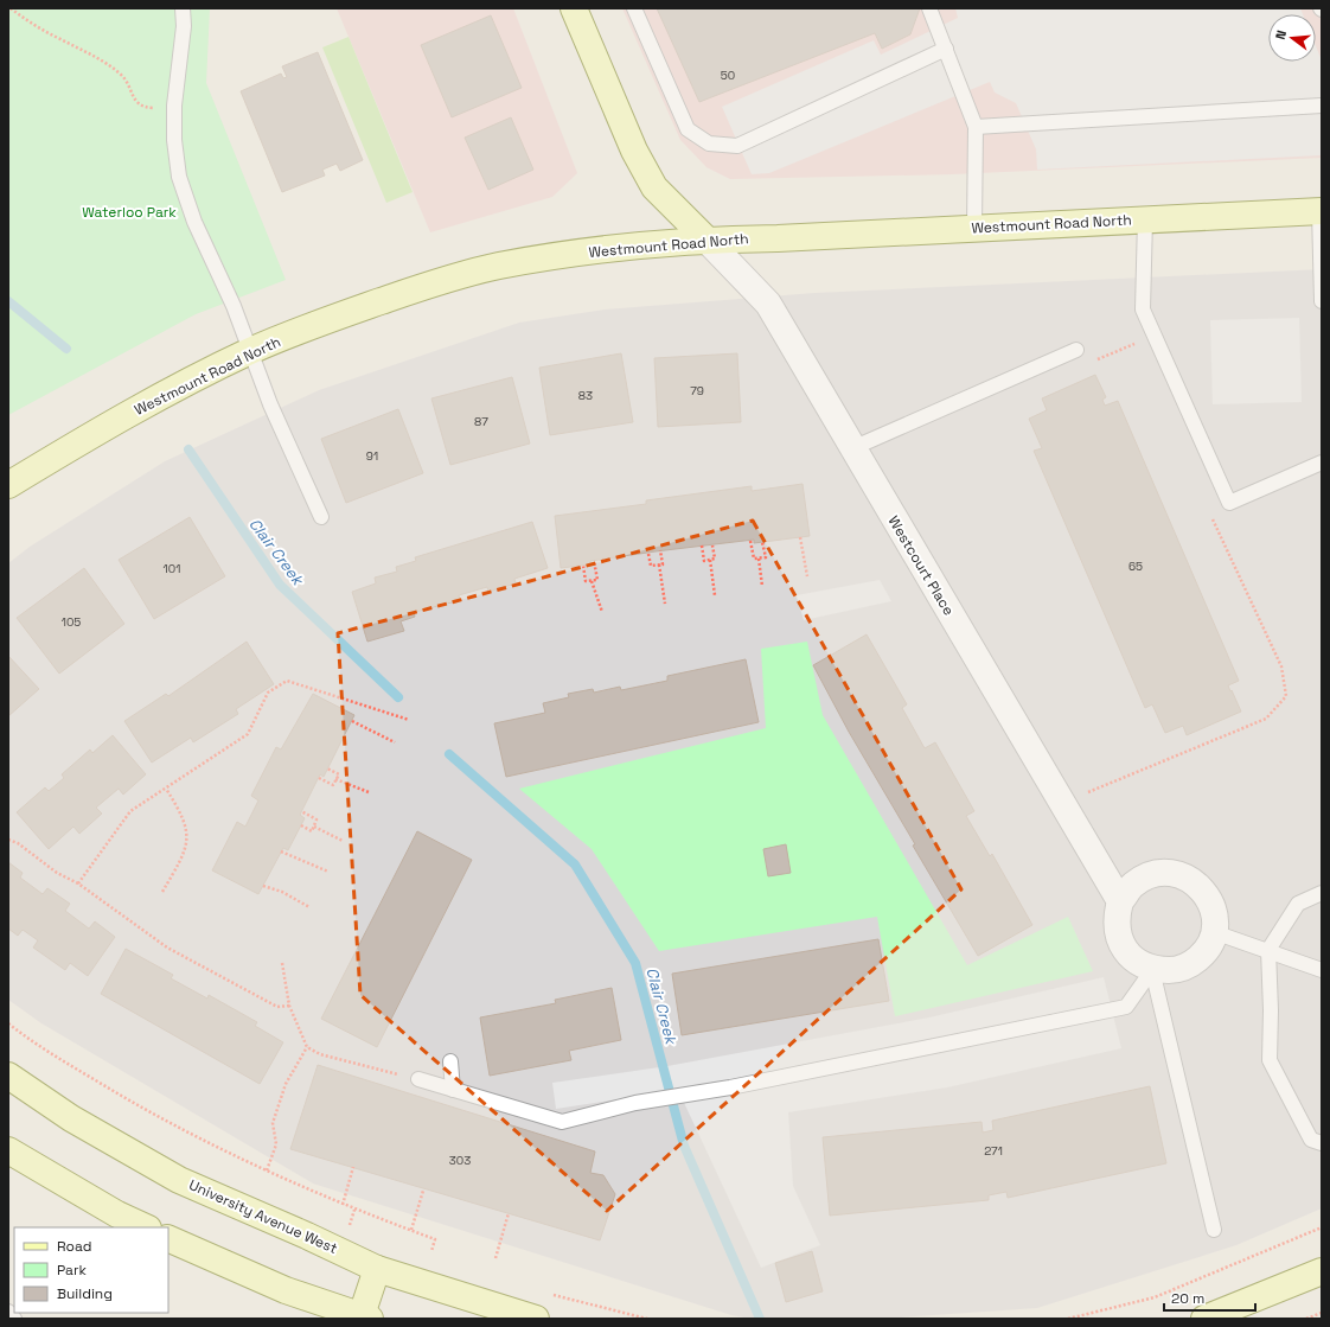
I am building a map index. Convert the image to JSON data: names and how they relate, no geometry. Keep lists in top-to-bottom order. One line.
{"streets":{"main road":["Westmount Road North","University Avenue West"],"street":["Westcourt Place"]},"crossings":[["Westmount Road North","Westcourt Place"]],"water":["Clair Creek"],"parks":["Waterloo Park"],"house_numbers":["50","79","83","87","91","65","101","105","271","303"],"legend":["Road","Park","Building"],"scale_bar":"20 m","north":"left"}
